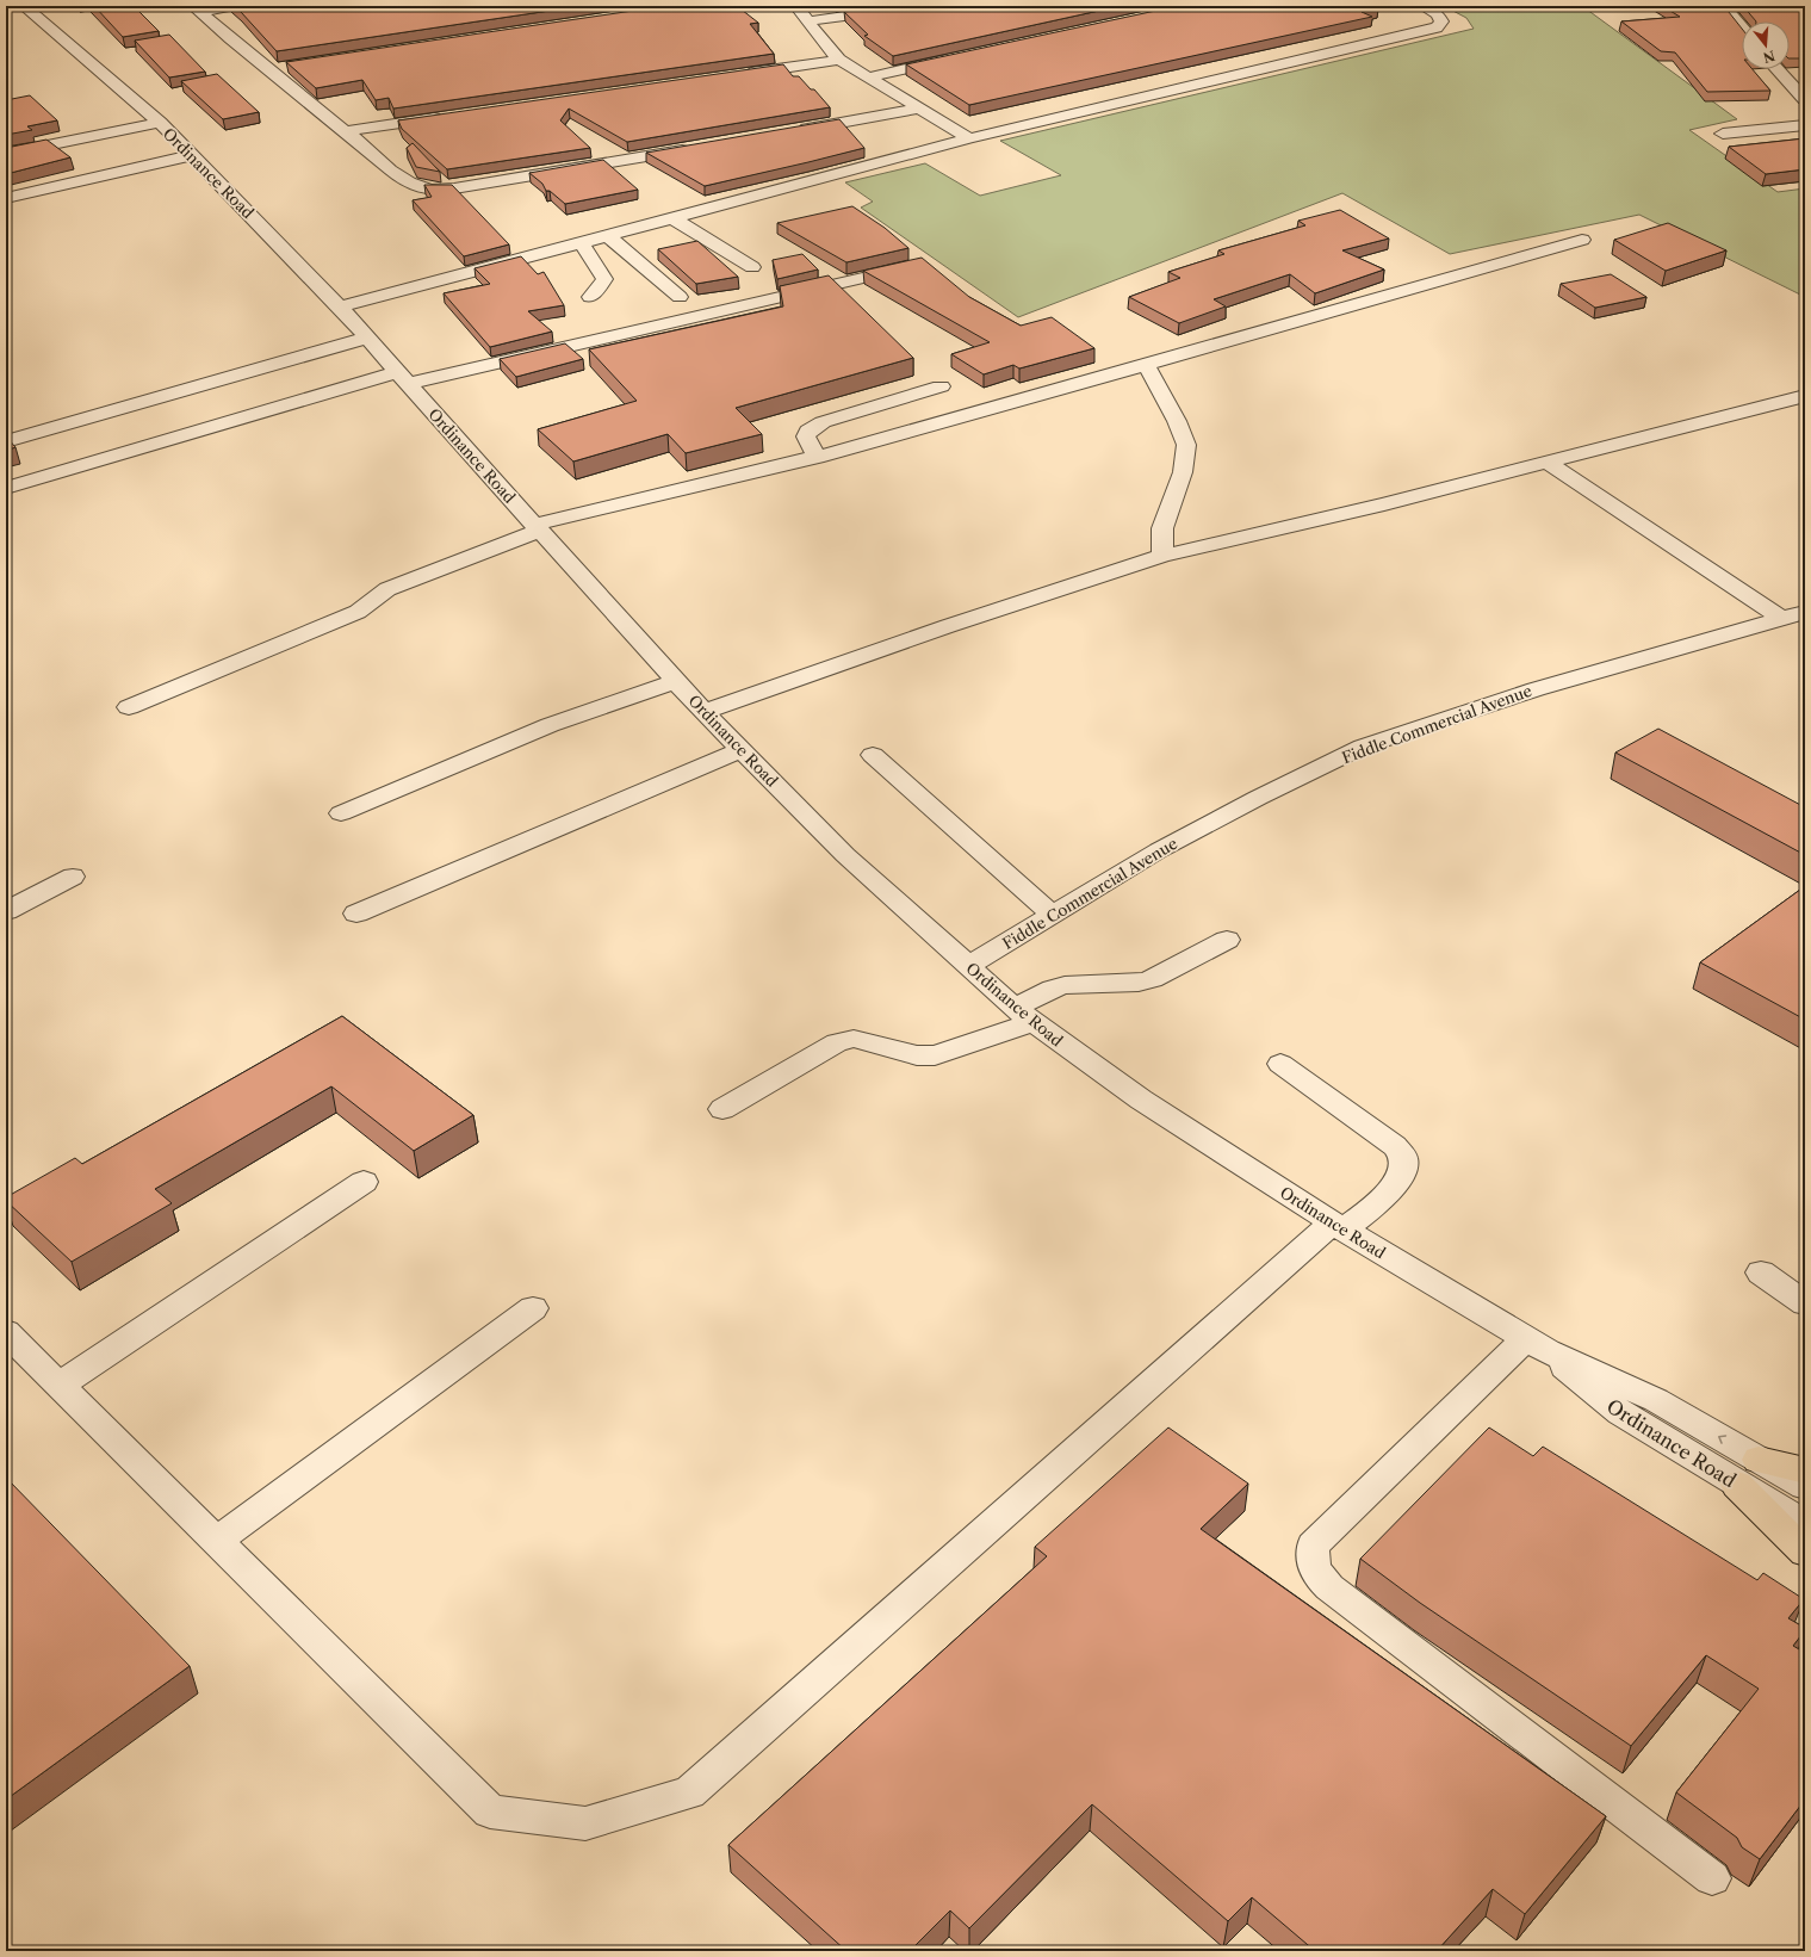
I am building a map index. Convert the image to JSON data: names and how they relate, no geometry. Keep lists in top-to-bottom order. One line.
{"streets":{"street":["Ordinance Road","Fiddle Commercial Avenue"]},"crossings":[["Ordinance Road","Fiddle Commercial Avenue"]],"north":"bottom"}
